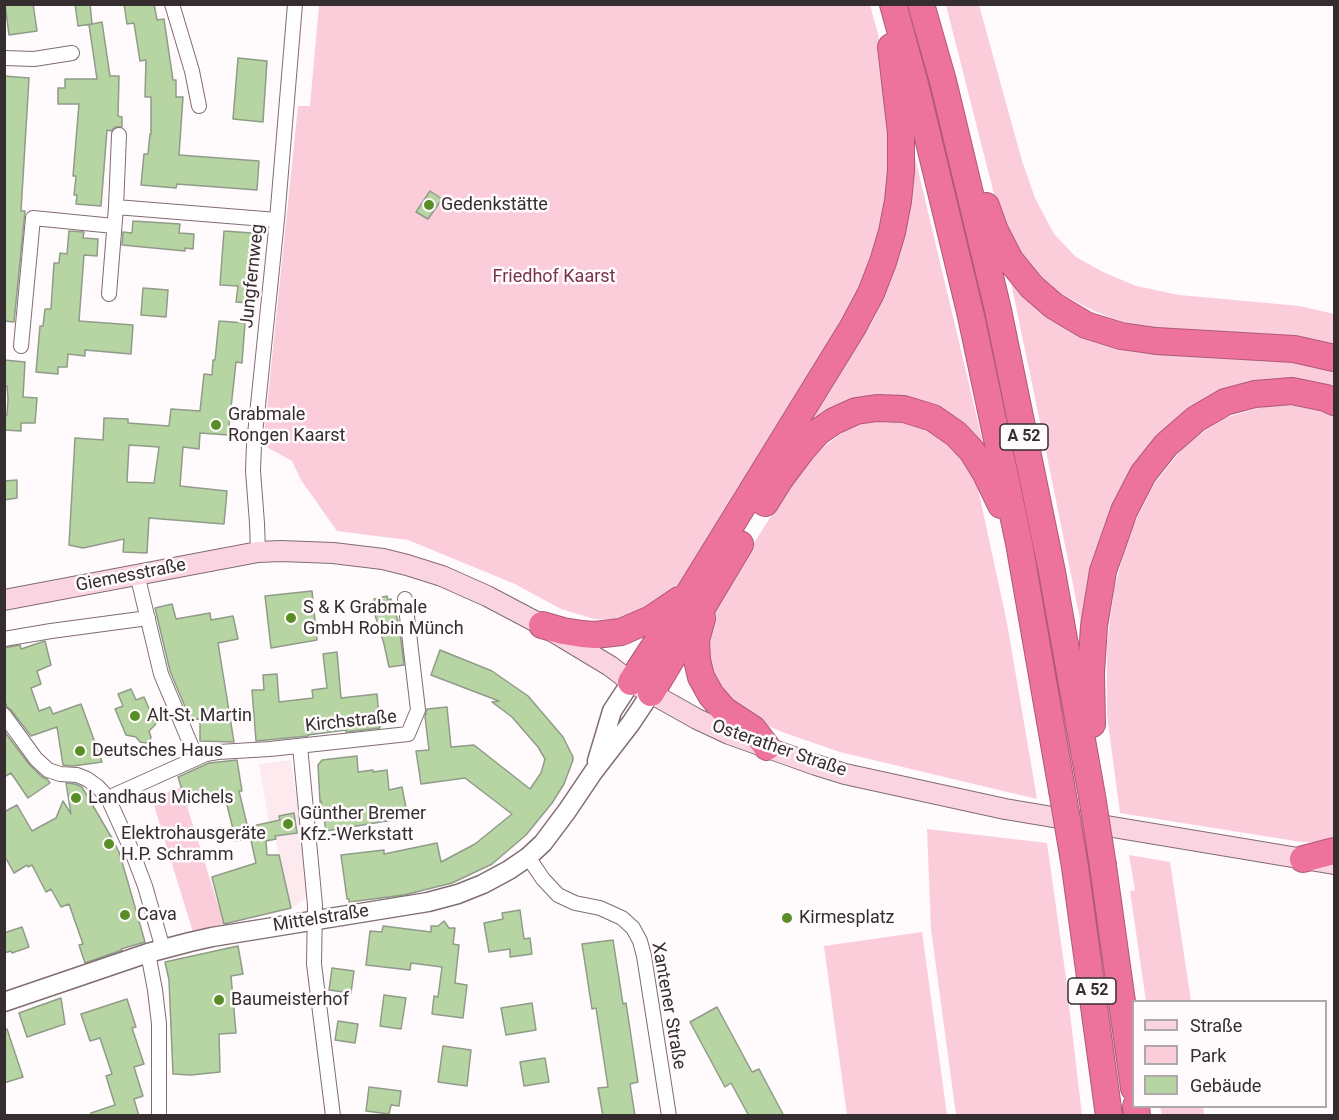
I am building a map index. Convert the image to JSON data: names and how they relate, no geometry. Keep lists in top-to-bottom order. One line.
{"streets":{"highway":["A 52"],"main road":["Giemesstraße","Osterather Straße"],"street":["Jungfernweg","Kirchstraße","Mittelstraße","Xantener Straße"]},"crossings":[["Jungfernweg","Giemesstraße"],["Jungfernweg","Osterather Straße"],["Giemesstraße","Osterather Straße"],["Osterather Straße","Mittelstraße"],["Mittelstraße","Xantener Straße"]],"parks":["Friedhof Kaarst"],"places":["Gedenkstätte","Grabmale Rongen Kaarst","S & K Grabmale GmbH Robin Münch","Alt-St. Martin","Deutsches Haus","Landhaus Michels","Günther Bremer Kfz.-Werkstatt","Elektrohausgeräte H.P. Schramm","Cava","Kirmesplatz","Baumeisterhof"],"legend":["Straße","Park","Gebäude"]}
